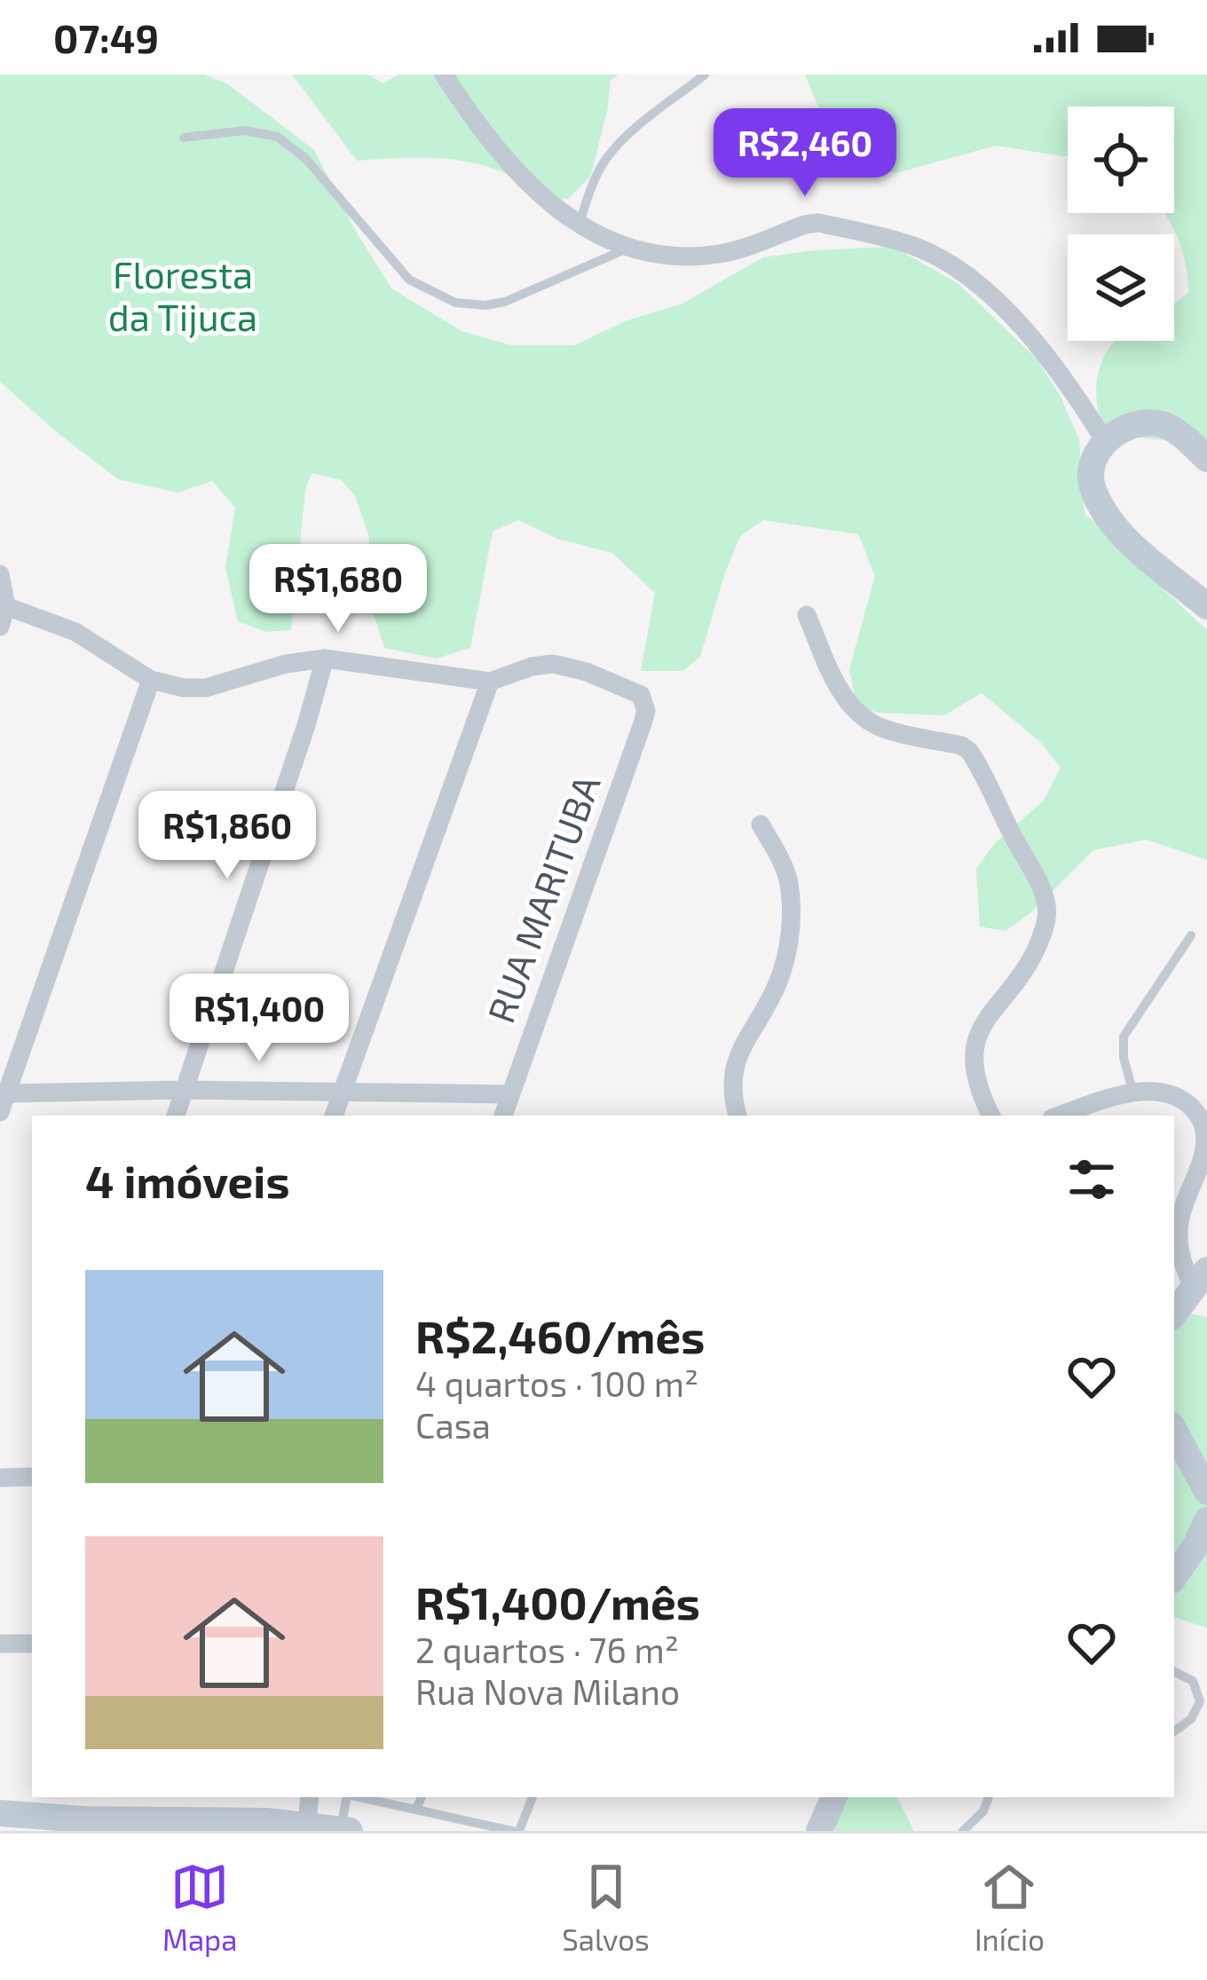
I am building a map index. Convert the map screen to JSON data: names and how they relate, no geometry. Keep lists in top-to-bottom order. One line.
{"streets":{"street":["RUA MARITUBA"]},"parks":["Floresta da Tijuca"],"page":{"status":"07:49","price":["R$2,460","R$1,680","R$1,860","R$1,400"],"heading":"4 imóveis","list":[{"name":"R$2,460/mês","note":"4 quartos · 100 m² · Casa"},{"name":"R$1,400/mês","note":"2 quartos · 76 m² · Rua Nova Milano"}],"tabs":["Mapa","Salvos","Início"]}}
